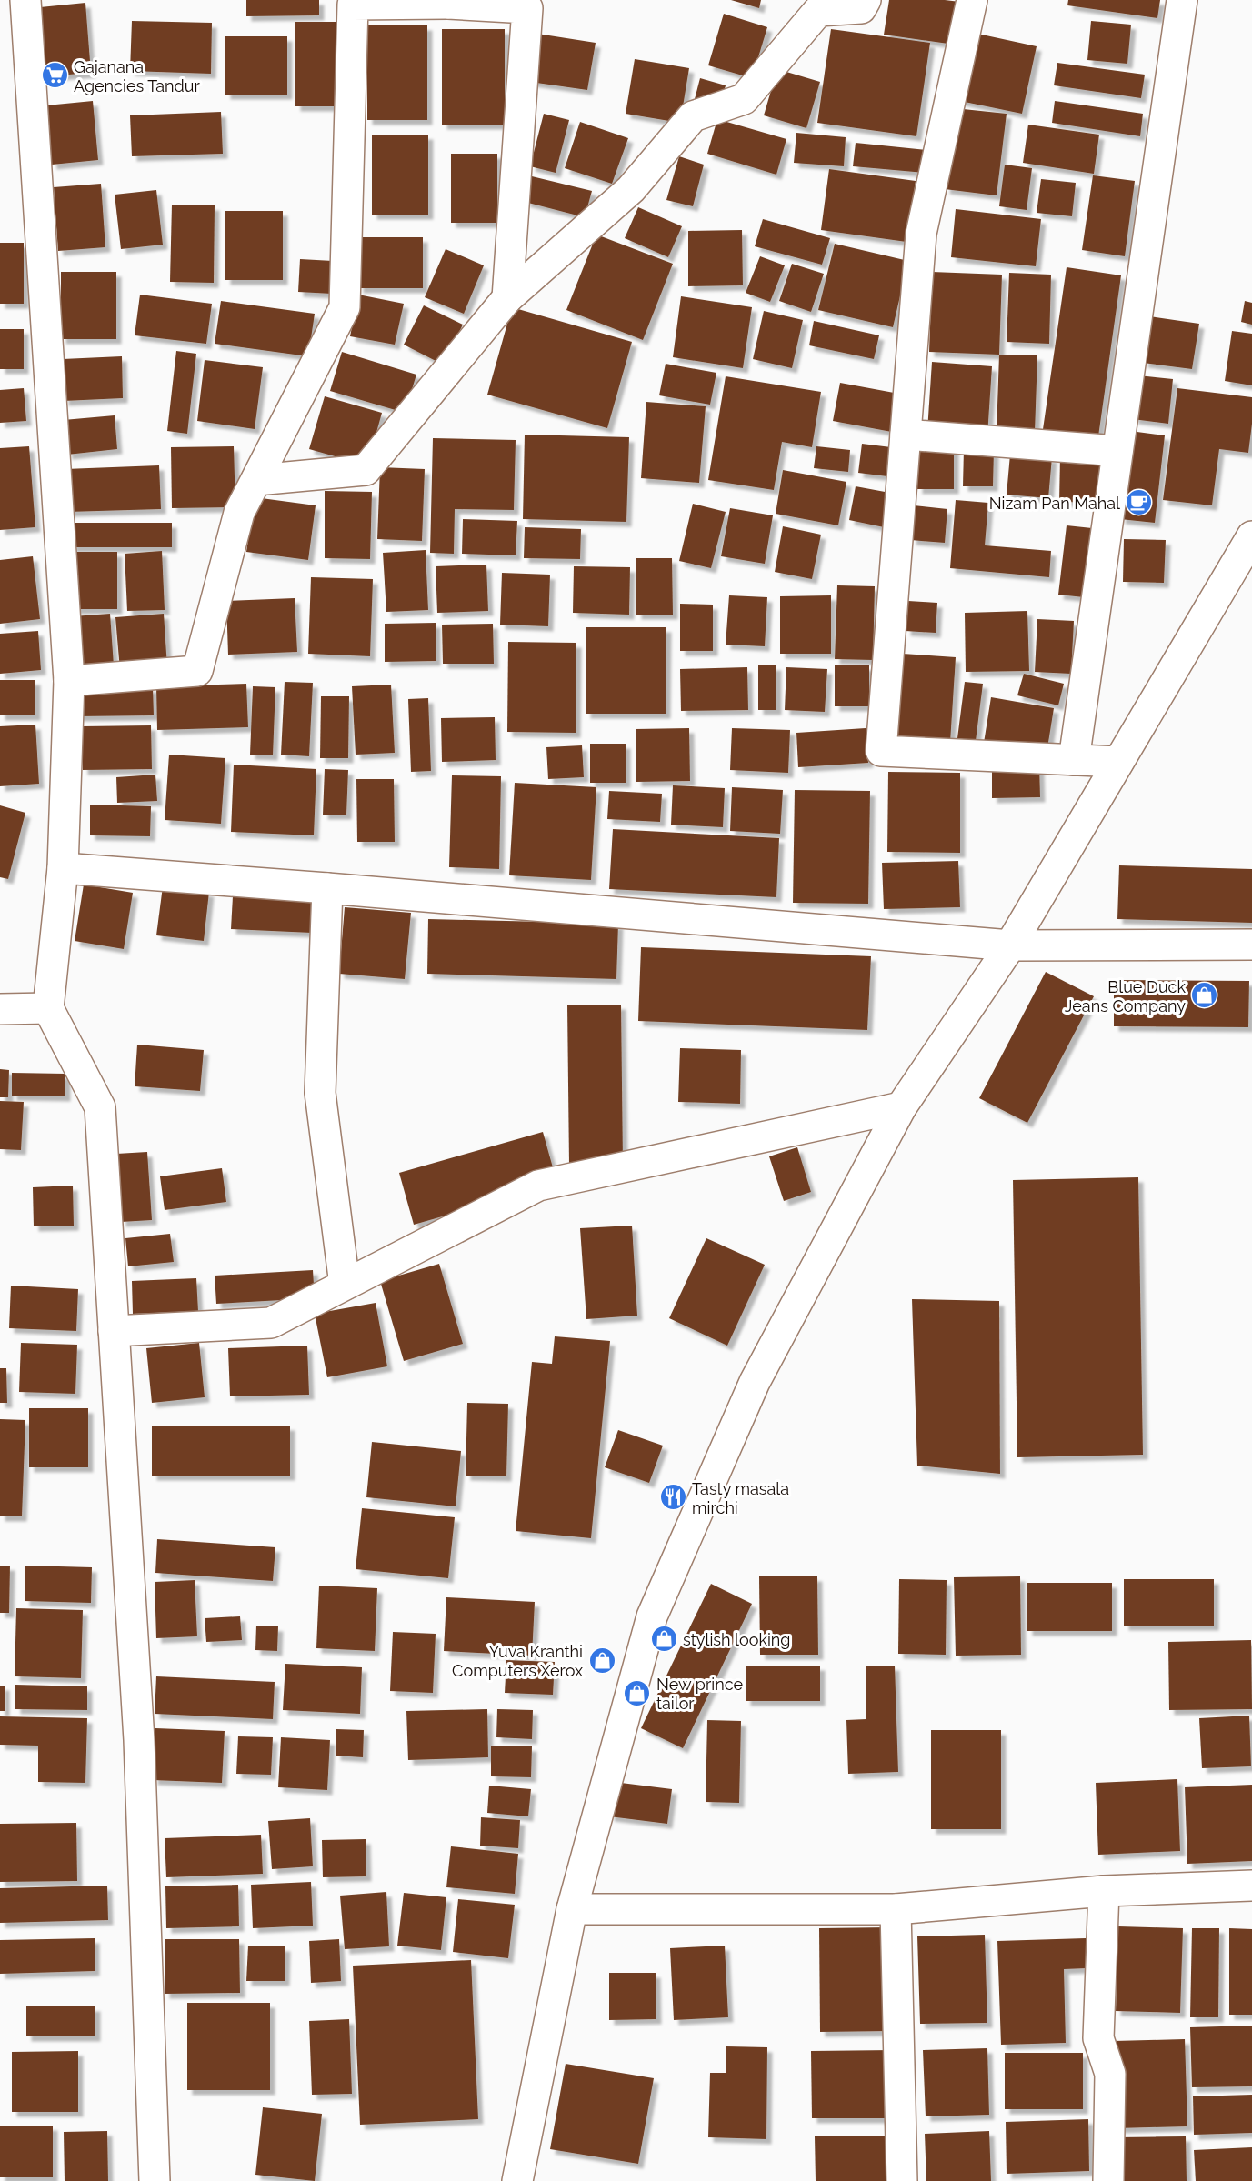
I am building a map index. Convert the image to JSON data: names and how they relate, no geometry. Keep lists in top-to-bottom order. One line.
{"places":{"supermarket":["Gajanana Agencies Tandur"],"cafe":["Nizam Pan Mahal"],"shop":["Blue Duck Jeans Company","stylish looking","Yuva Kranthi Computers Xerox","New prince tailor"],"restaurant":["Tasty masala mirchi"]}}
